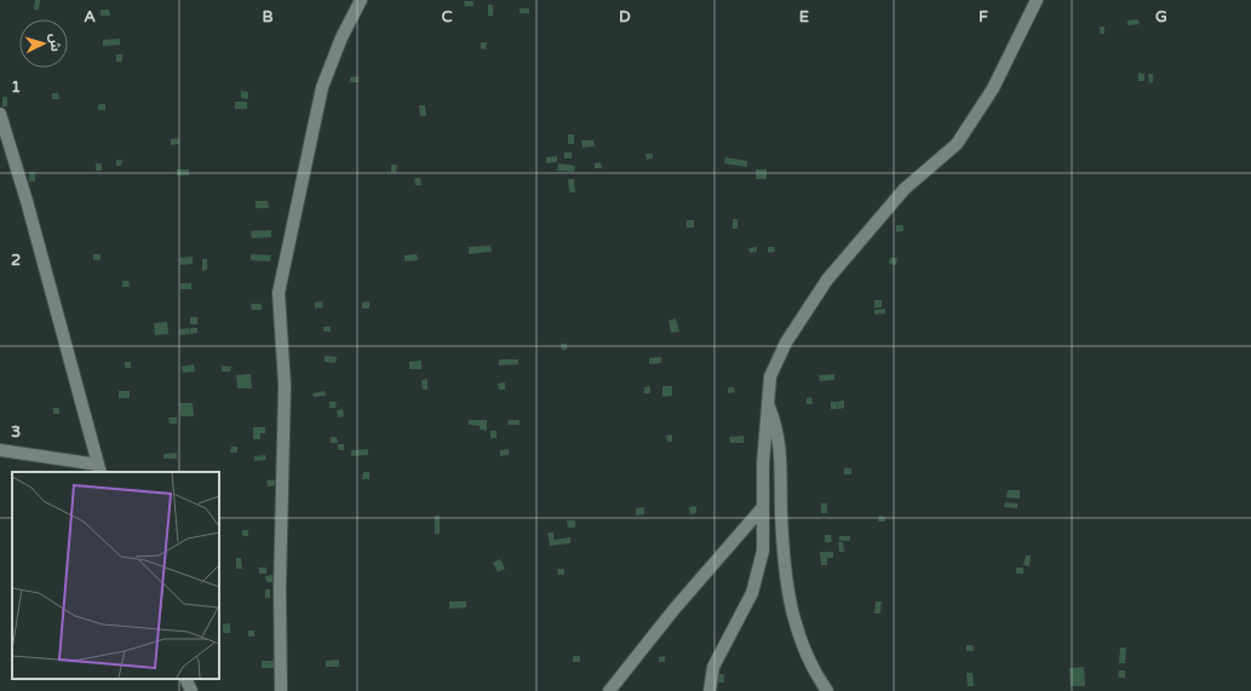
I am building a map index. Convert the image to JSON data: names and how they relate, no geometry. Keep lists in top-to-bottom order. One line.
{"north":"right","grid":{"columns":["A","B","C","D","E","F","G"],"rows":["1","2","3"]}}
